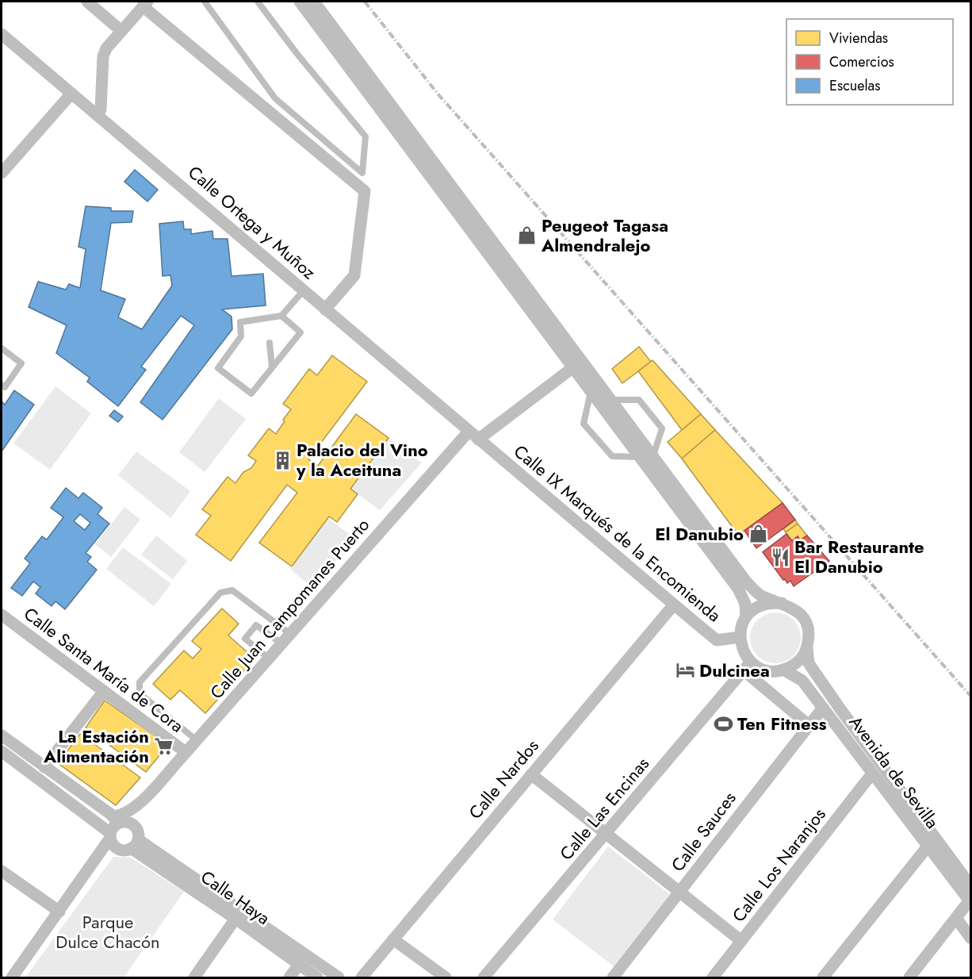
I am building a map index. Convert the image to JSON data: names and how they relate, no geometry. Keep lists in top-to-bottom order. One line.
{"streets":{"street":["Calle Ortega y Muñoz","Calle IX Marqués de la Encomienda","Calle Juan Campomanes Puerto","Calle Santa María de Cora","Avenida de Sevilla","Calle Nardos","Calle Las Encinas","Calle Sauces","Calle Los Naranjos","Calle Haya"]},"crossings":[["Calle Ortega y Muñoz","Calle IX Marqués de la Encomienda"],["Calle Ortega y Muñoz","Calle Juan Campomanes Puerto"],["Calle IX Marqués de la Encomienda","Avenida de Sevilla"],["Calle IX Marqués de la Encomienda","Calle Nardos"],["Calle IX Marqués de la Encomienda","Calle Las Encinas"],["Calle Juan Campomanes Puerto","Calle Santa María de Cora"],["Avenida de Sevilla","Calle Las Encinas"],["Avenida de Sevilla","Calle Sauces"],["Avenida de Sevilla","Calle Los Naranjos"]],"parks":["Parque Dulce Chacón"],"places":{"shop":["Peugeot Tagasa Almendralejo","El Danubio"],"building":["Palacio del Vino y la Aceituna"],"restaurant":["Bar Restaurante El Danubio"],"hotel":["Dulcinea"],"sports":["Ten Fitness"],"supermarket":["La Estación Alimentación"]},"legend":["Viviendas","Comercios","Escuelas"]}
